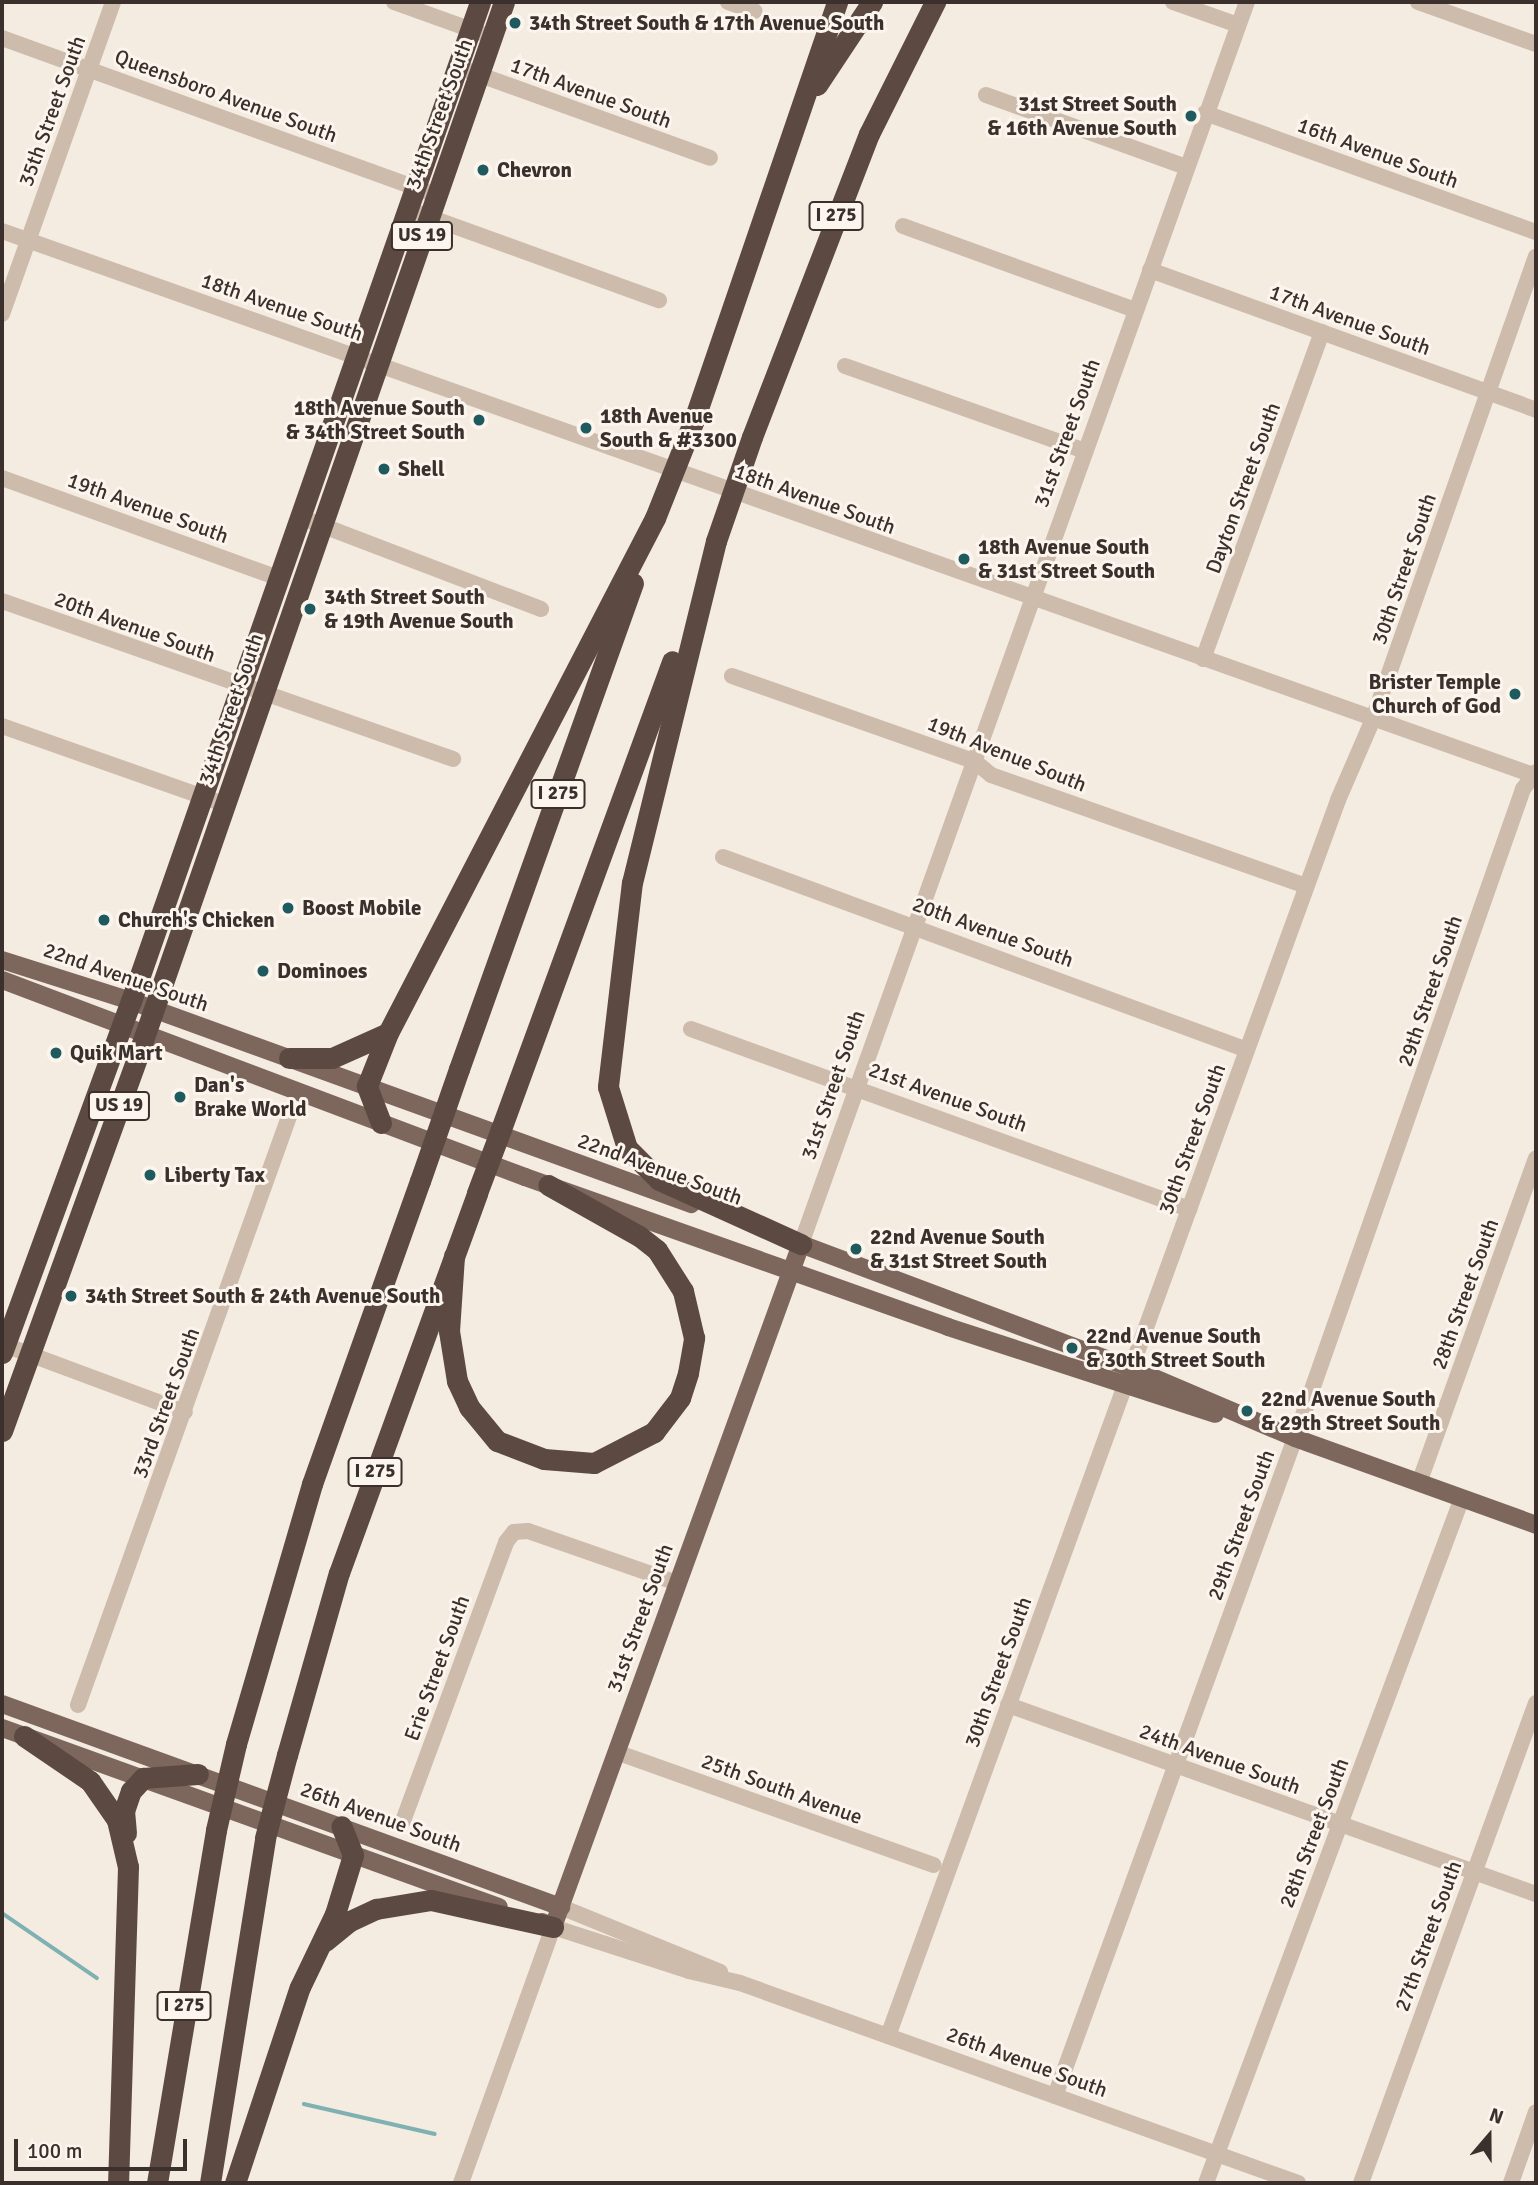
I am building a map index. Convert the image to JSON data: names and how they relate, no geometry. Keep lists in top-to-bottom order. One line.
{"streets":{"highway":["34th Street South","I 275","US 19"],"main road":["31st Street South","22nd Avenue South","26th Avenue South"],"street":["17th Avenue South","Queensboro Avenue South","35th Street South","16th Avenue South","18th Avenue South","Dayton Street South","19th Avenue South","30th Street South","20th Avenue South","29th Street South","21st Avenue South","28th Street South","33rd Street South","Erie Street South","24th Avenue South","25th South Avenue","27th Street South"]},"crossings":[["17th Avenue South","34th Street South"],["17th Avenue South","31st Street South"],["17th Avenue South","Dayton Street South"],["17th Avenue South","30th Street South"],["Queensboro Avenue South","35th Street South"],["Queensboro Avenue South","34th Street South"],["35th Street South","18th Avenue South"],["34th Street South","18th Avenue South"],["34th Street South","19th Avenue South"],["34th Street South","20th Avenue South"],["34th Street South","22nd Avenue South"],["16th Avenue South","31st Street South"],["18th Avenue South","31st Street South"],["18th Avenue South","Dayton Street South"],["18th Avenue South","30th Street South"],["18th Avenue South","29th Street South"],["31st Street South","19th Avenue South"],["31st Street South","20th Avenue South"],["31st Street South","22nd Avenue South"],["31st Street South","21st Avenue South"],["31st Street South","Erie Street South"],["31st Street South","25th South Avenue"],["31st Street South","26th Avenue South"],["19th Avenue South","30th Street South"],["30th Street South","20th Avenue South"],["30th Street South","22nd Avenue South"],["30th Street South","21st Avenue South"],["30th Street South","24th Avenue South"],["30th Street South","26th Avenue South"],["22nd Avenue South","29th Street South"],["22nd Avenue South","28th Street South"],["29th Street South","24th Avenue South"],["29th Street South","26th Avenue South"],["28th Street South","24th Avenue South"],["28th Street South","26th Avenue South"],["24th Avenue South","27th Street South"]],"places":["34th Street South & 17th Avenue South","31st Street South & 16th Avenue South","Chevron","18th Avenue South & 34th Street South","18th Avenue South & #3300","Shell","18th Avenue South & 31st Street South","34th Street South & 19th Avenue South","Brister Temple Church of God","Boost Mobile","Church's Chicken","Dominoes","Quik Mart","Dan's Brake World","Liberty Tax","22nd Avenue South & 31st Street South","34th Street South & 24th Avenue South","22nd Avenue South & 30th Street South","22nd Avenue South & 29th Street South"],"scale_bar":"100 m","north":"top"}
